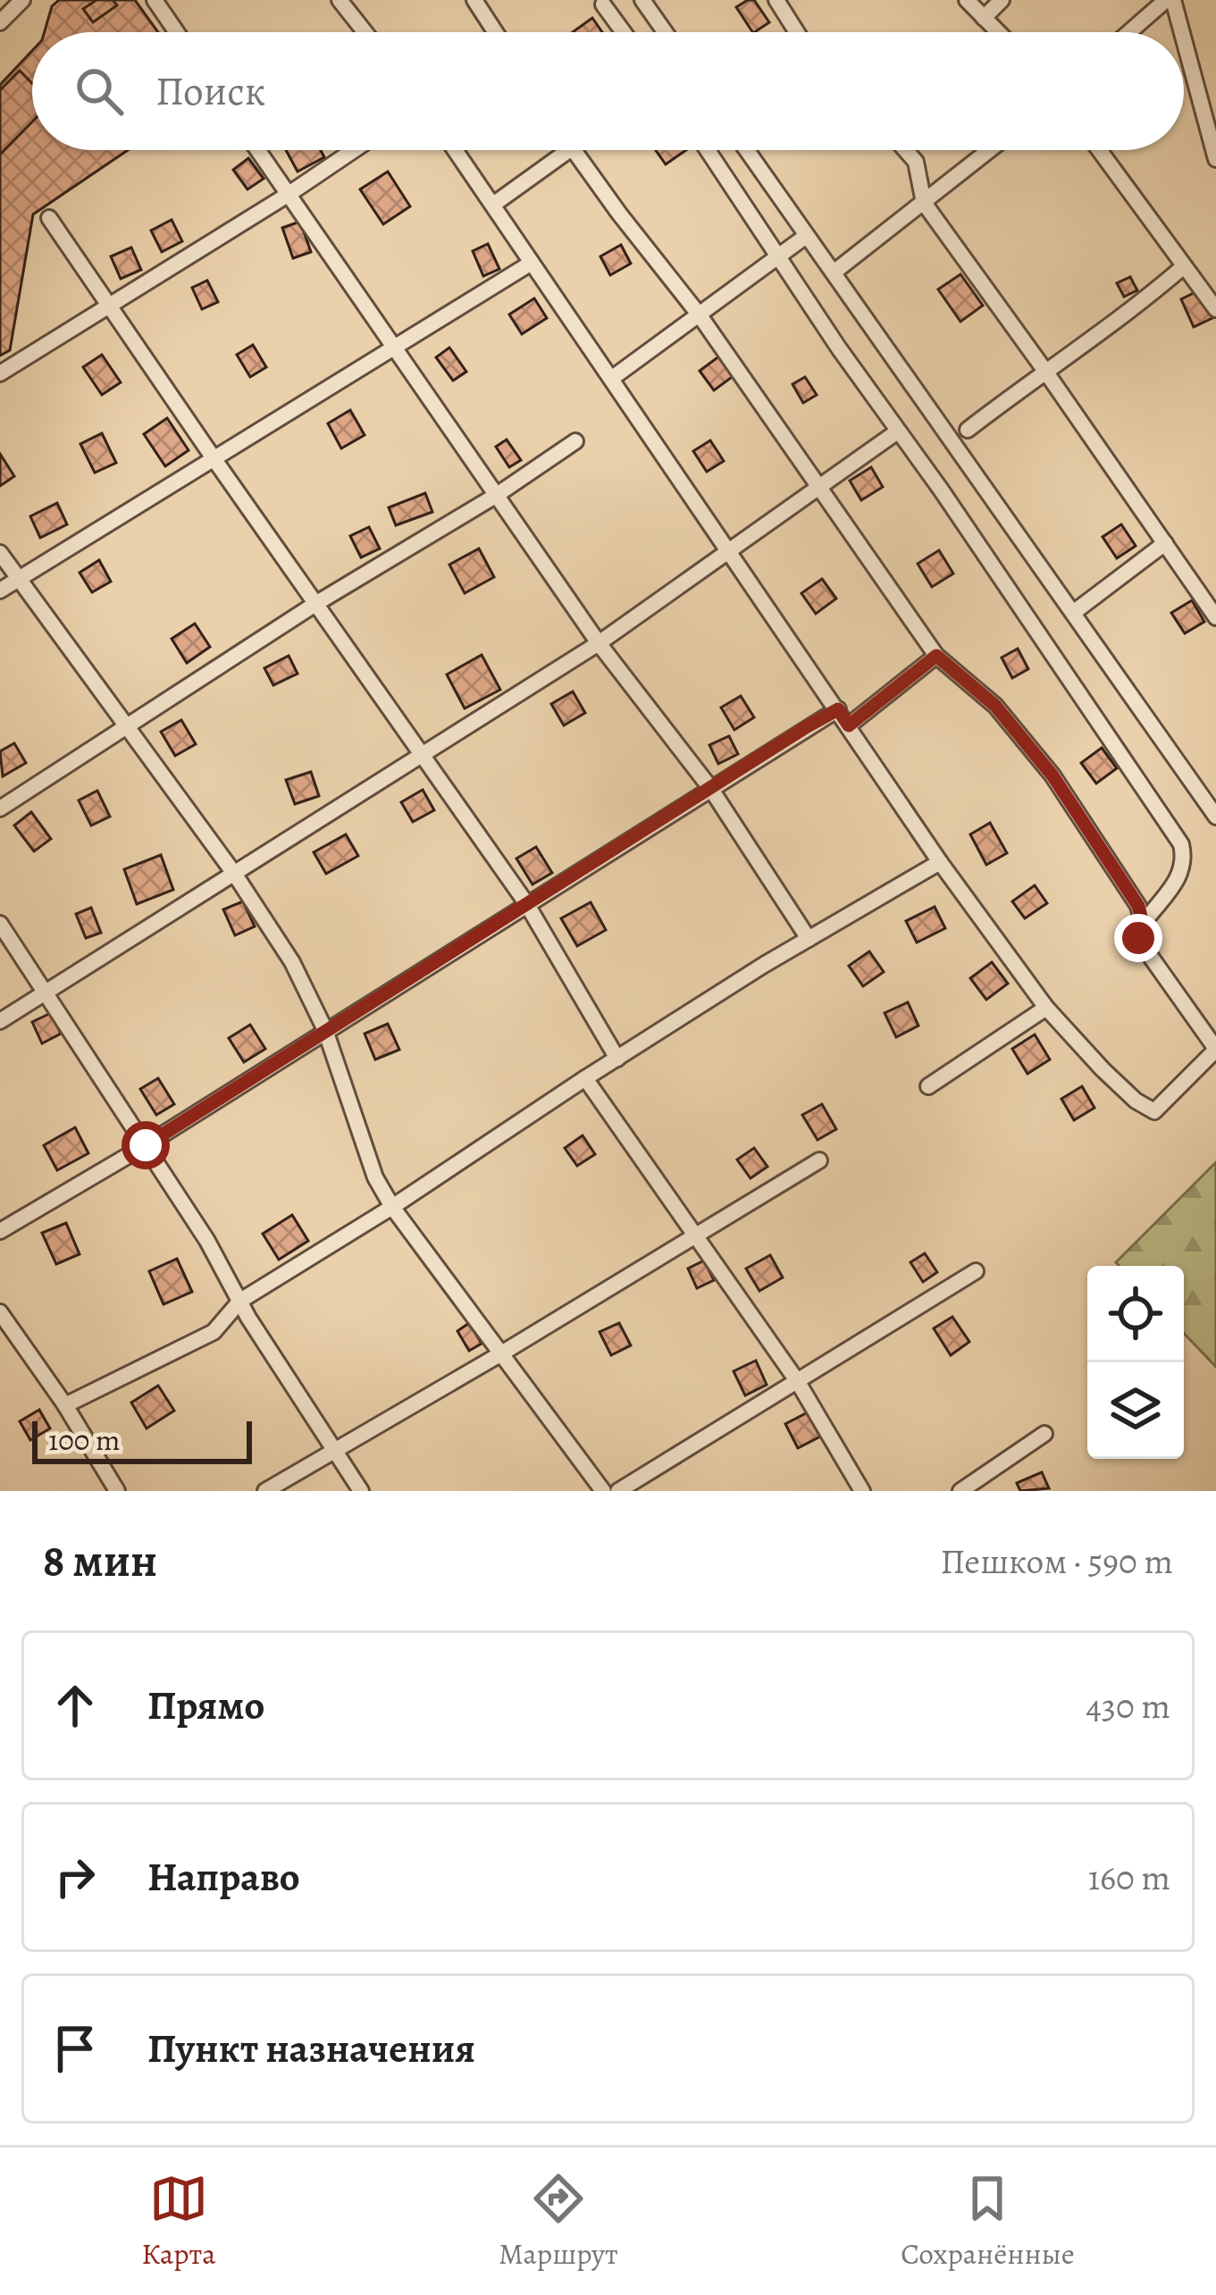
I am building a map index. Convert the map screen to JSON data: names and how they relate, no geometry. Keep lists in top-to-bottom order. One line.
{"scale_bar":"100 m","page":{"search":"Поиск","scale":"100 m","heading":["8 мин","Пешком · 590 m"],"list":[["Прямо","430 m"],["Направо","160 m"],"Пункт назначения"],"nav":["Карта","Маршрут","Сохранённые"]}}
